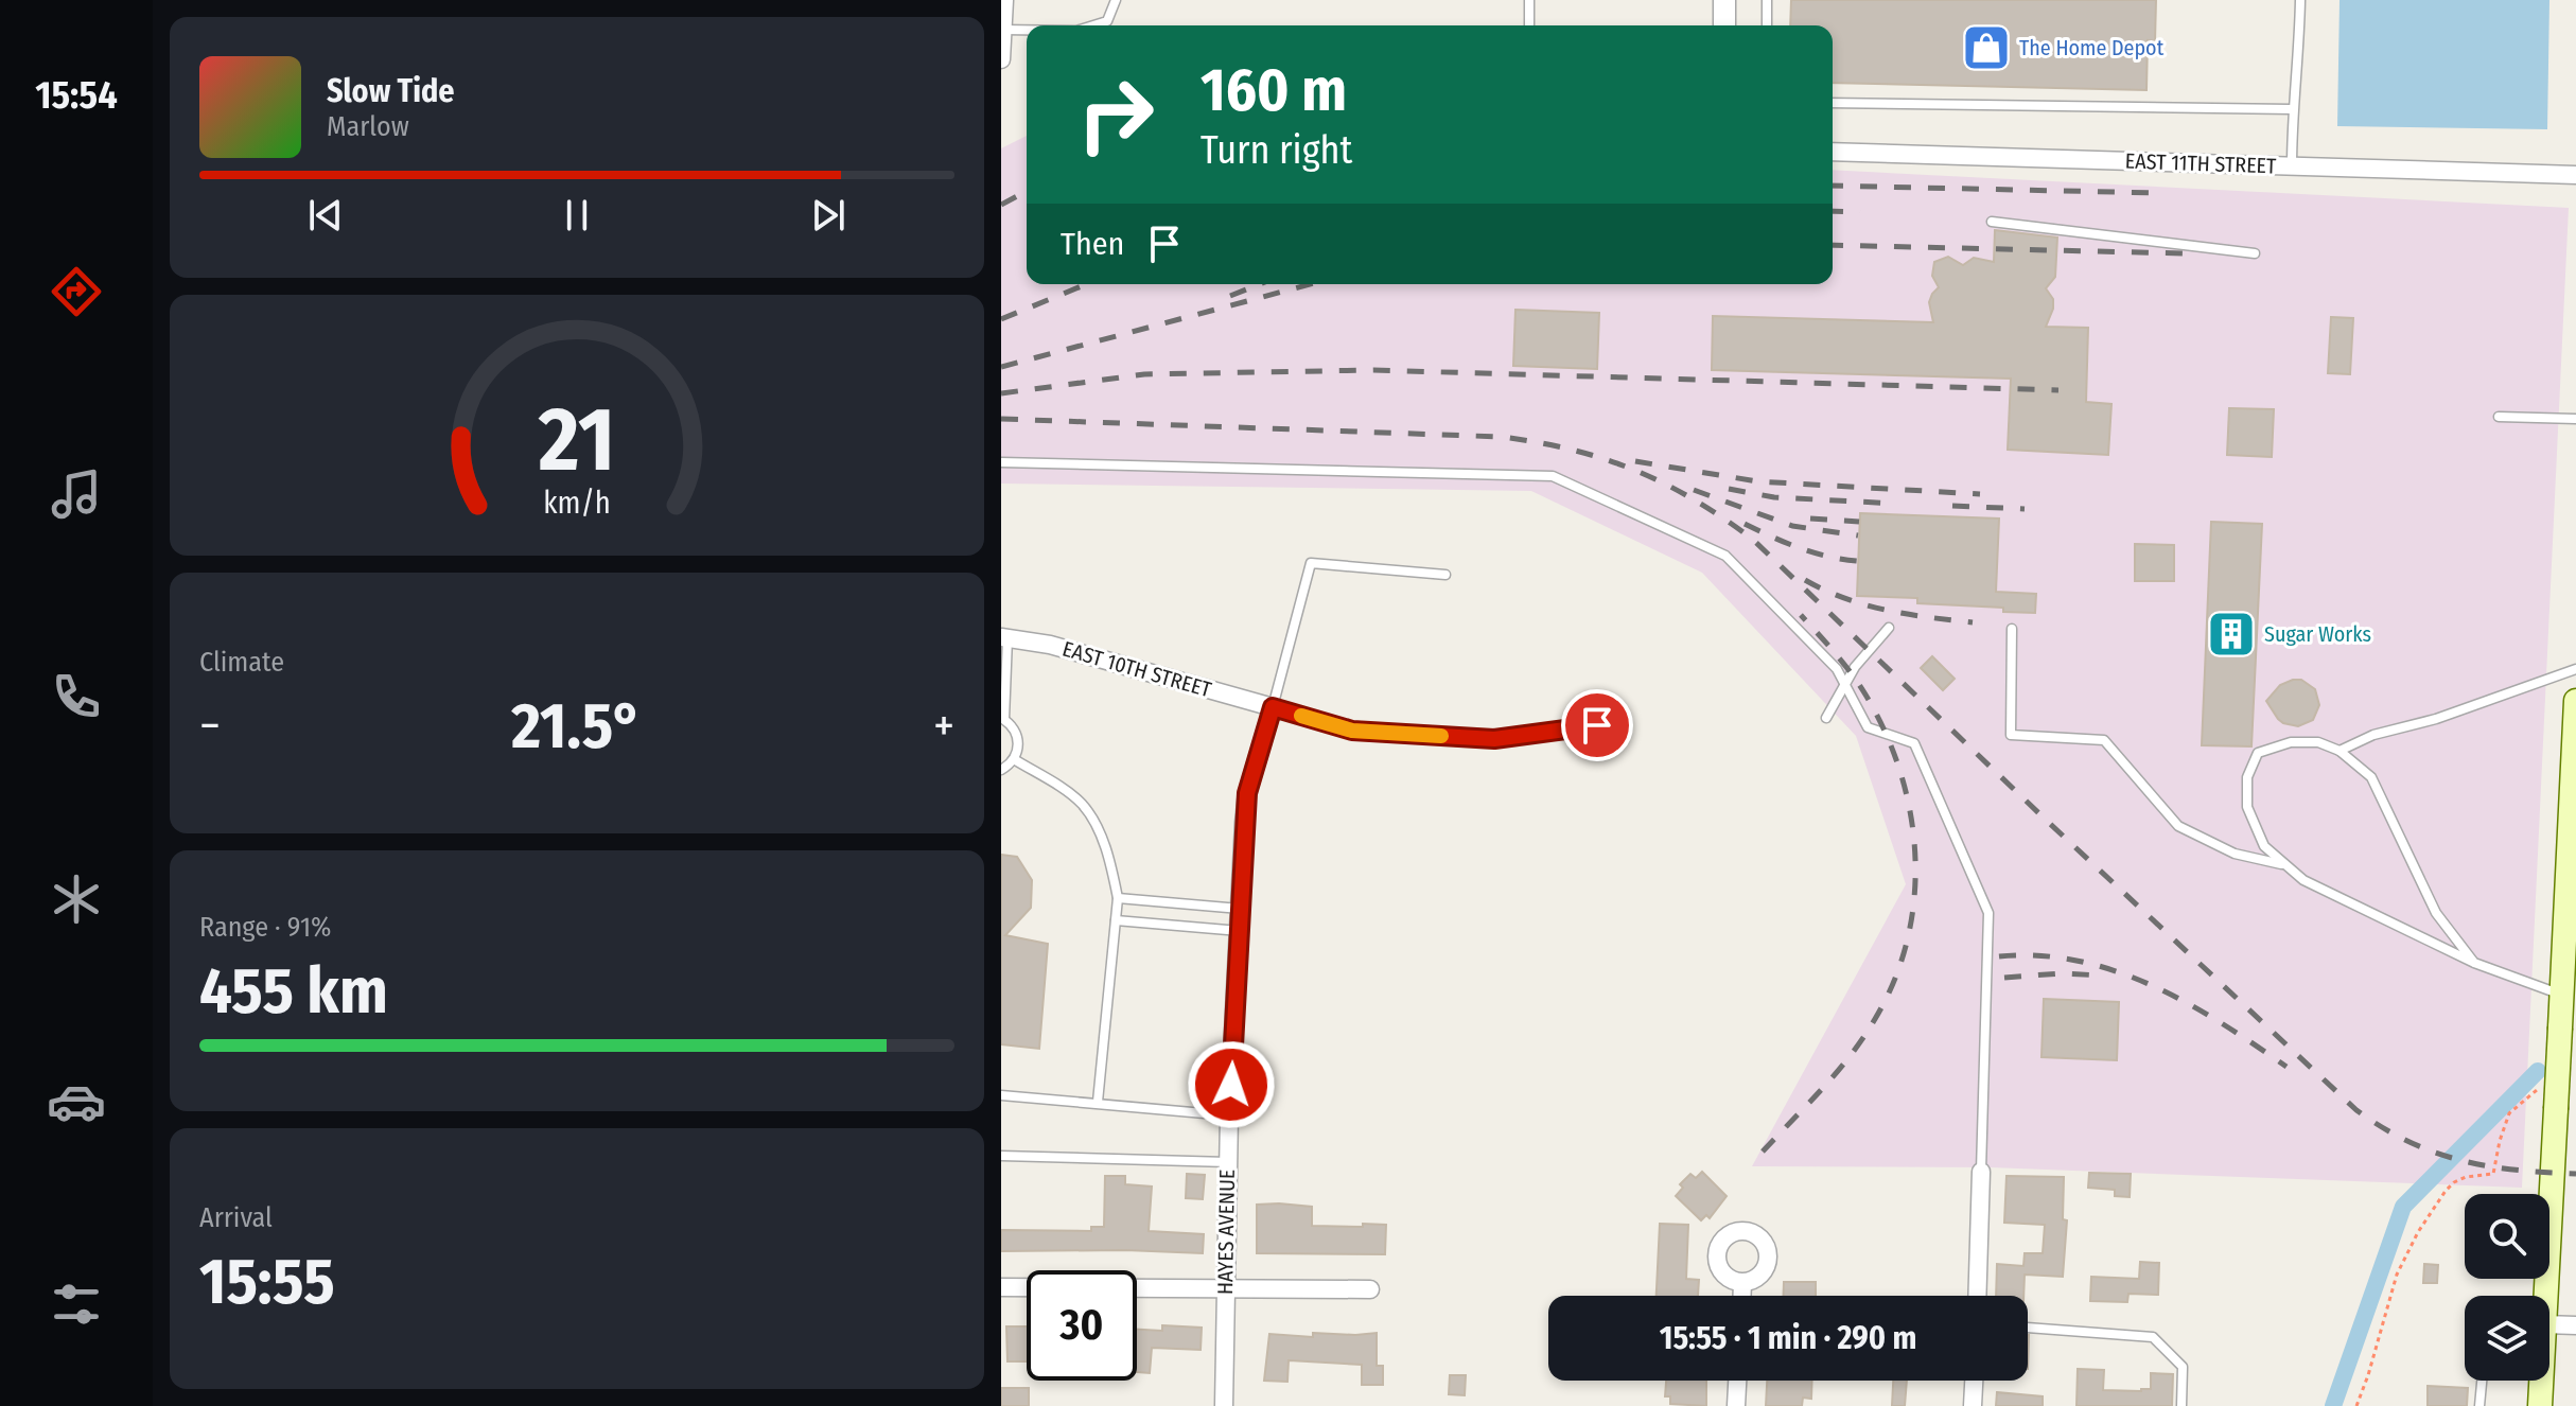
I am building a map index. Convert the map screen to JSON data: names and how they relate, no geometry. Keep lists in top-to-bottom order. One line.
{"streets":{"street":["EAST 11TH STREET","EAST 10TH STREET","HAYES AVENUE"]},"crossings":[["EAST 10TH STREET","HAYES AVENUE"]],"places":{"shop":["The Home Depot"],"building":["Sugar Works"]},"page":{"tabs":"15:54","turn":["160 m","Turn right"],"song":["Slow Tide","Marlow"],"then":"Then","tile":["Climate",["Range · 91%","455 km"],["Arrival","15:55"]],"heat":["−","21.5°","+"],"limit":"30","trip":"15:55 · 1 min · 290 m","gauge":["21","km/h"]}}
